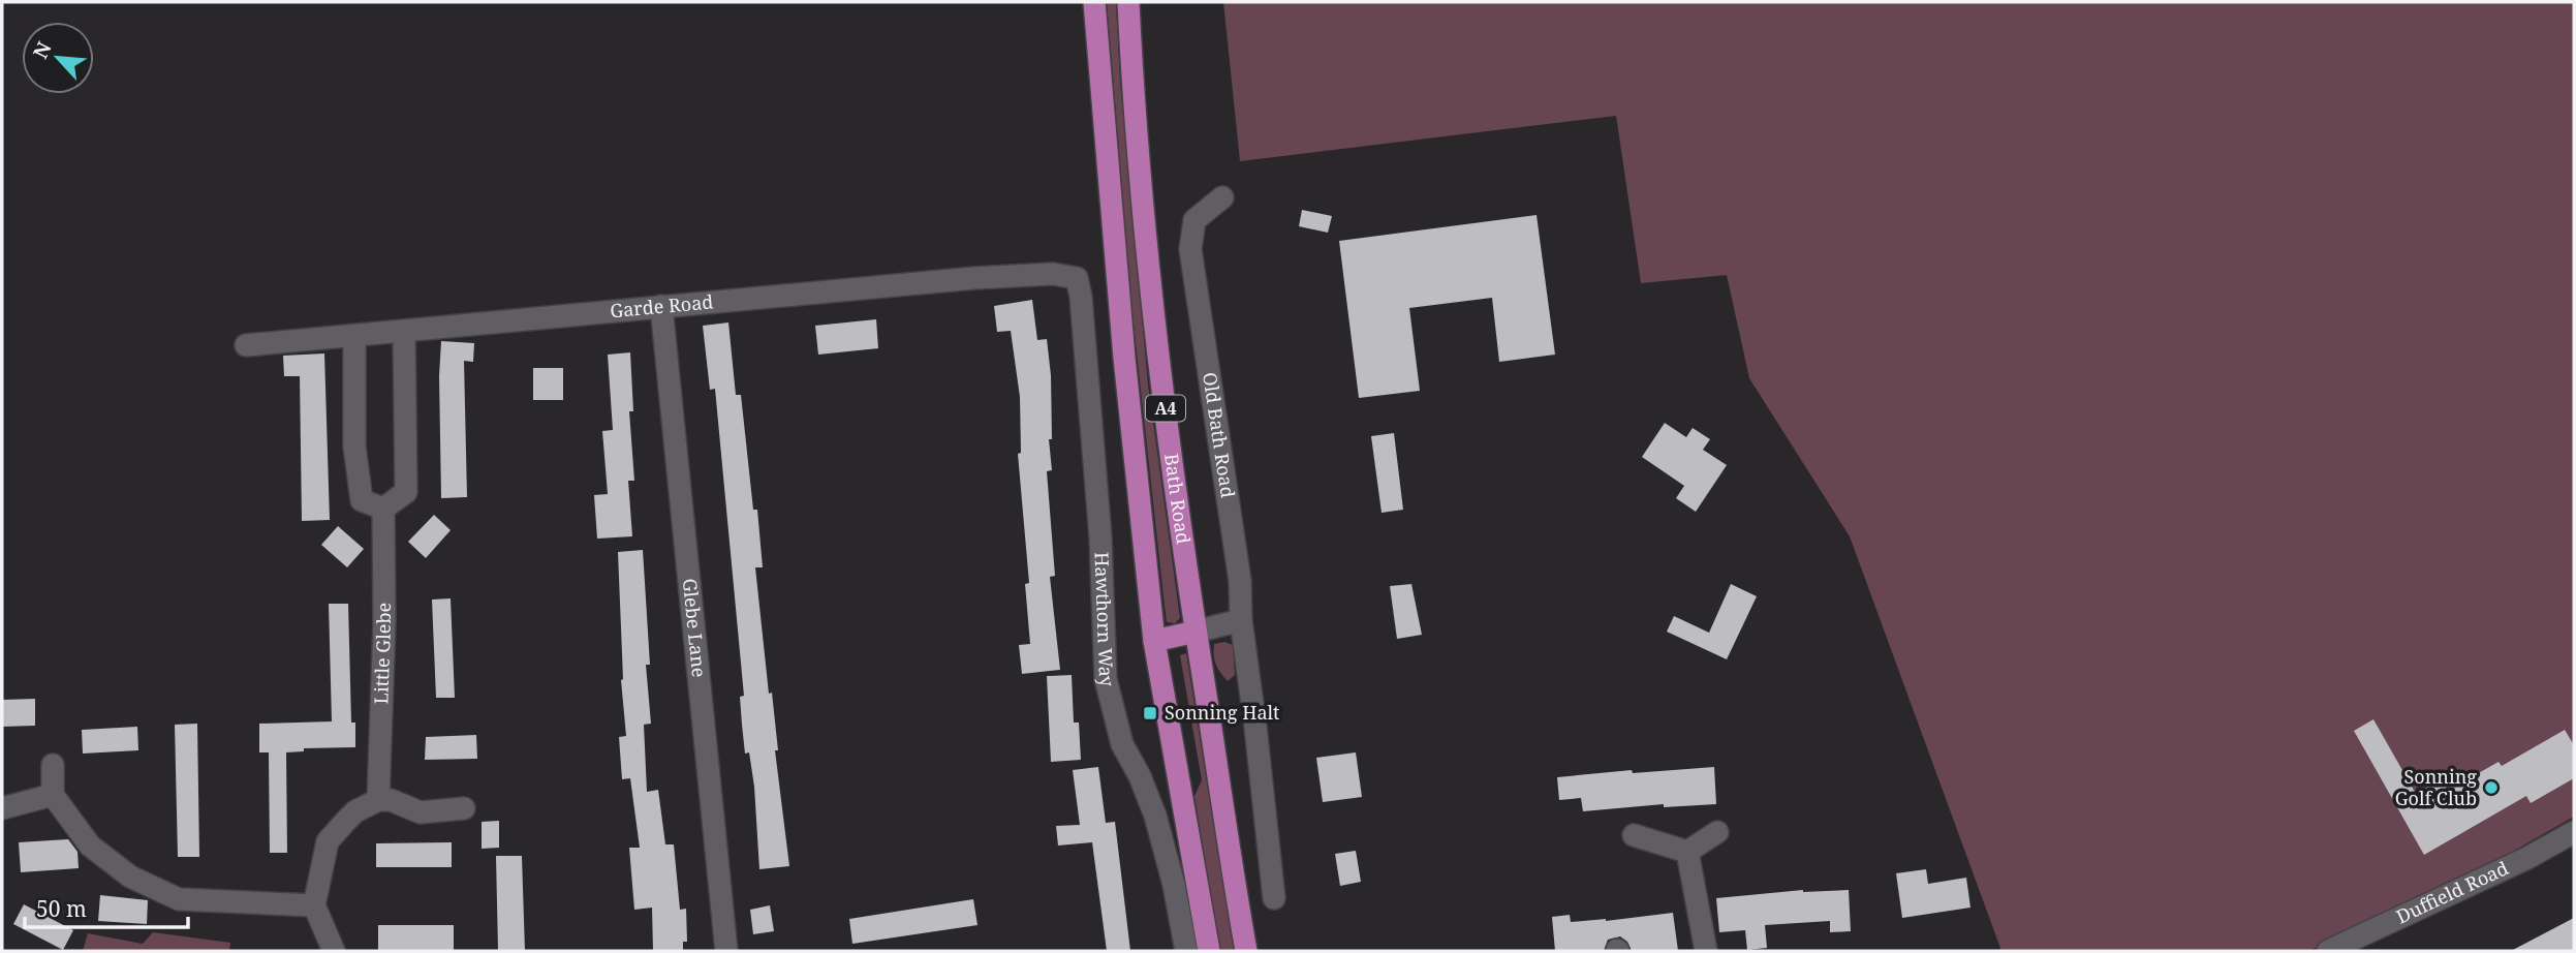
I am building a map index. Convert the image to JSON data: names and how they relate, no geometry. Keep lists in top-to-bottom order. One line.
{"streets":{"main road":["A4","Bath Road"],"street":["Garde Road","Old Bath Road","Hawthorn Way","Glebe Lane","Little Glebe","Duffield Road"]},"crossings":[["Garde Road","Hawthorn Way"],["Garde Road","Glebe Lane"]],"places":{"transit":["Sonning Halt"],"other":["Sonning Golf Club"]},"scale_bar":"50 m","north":"top left"}
